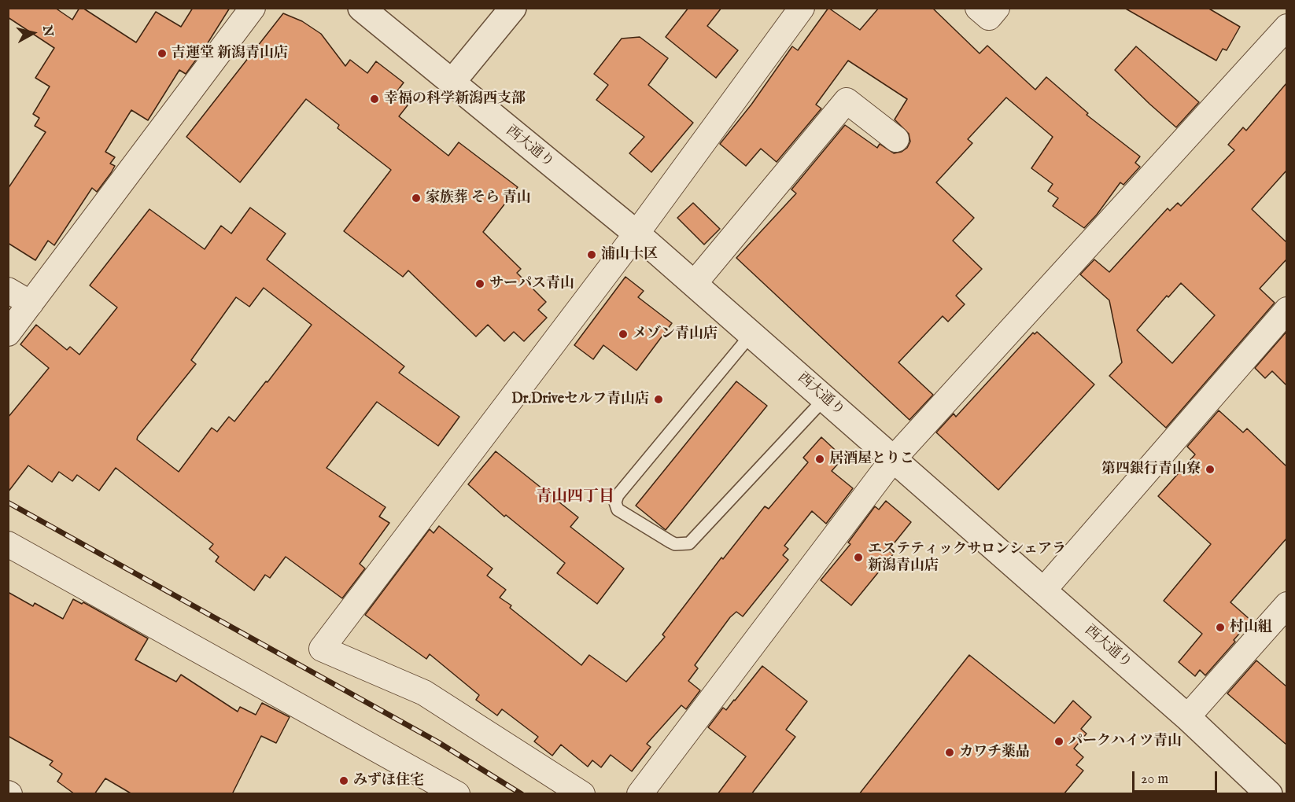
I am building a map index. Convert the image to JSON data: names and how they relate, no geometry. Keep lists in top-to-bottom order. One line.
{"streets":{"street":["西大通り"]},"districts":["青山四丁目"],"places":["吉運堂 新潟青山店","幸福の科学新潟西支部","家族葬 そら 青山","浦山十区","サーパス青山","メゾン青山店","Dr.Driveセルフ青山店","居酒屋とりこ","第四銀行青山寮","エステティックサロンシェアラ 新潟青山店","村山組","パークハイツ青山","カワチ薬品","みずほ住宅"],"scale_bar":"20 m","north":"right"}
